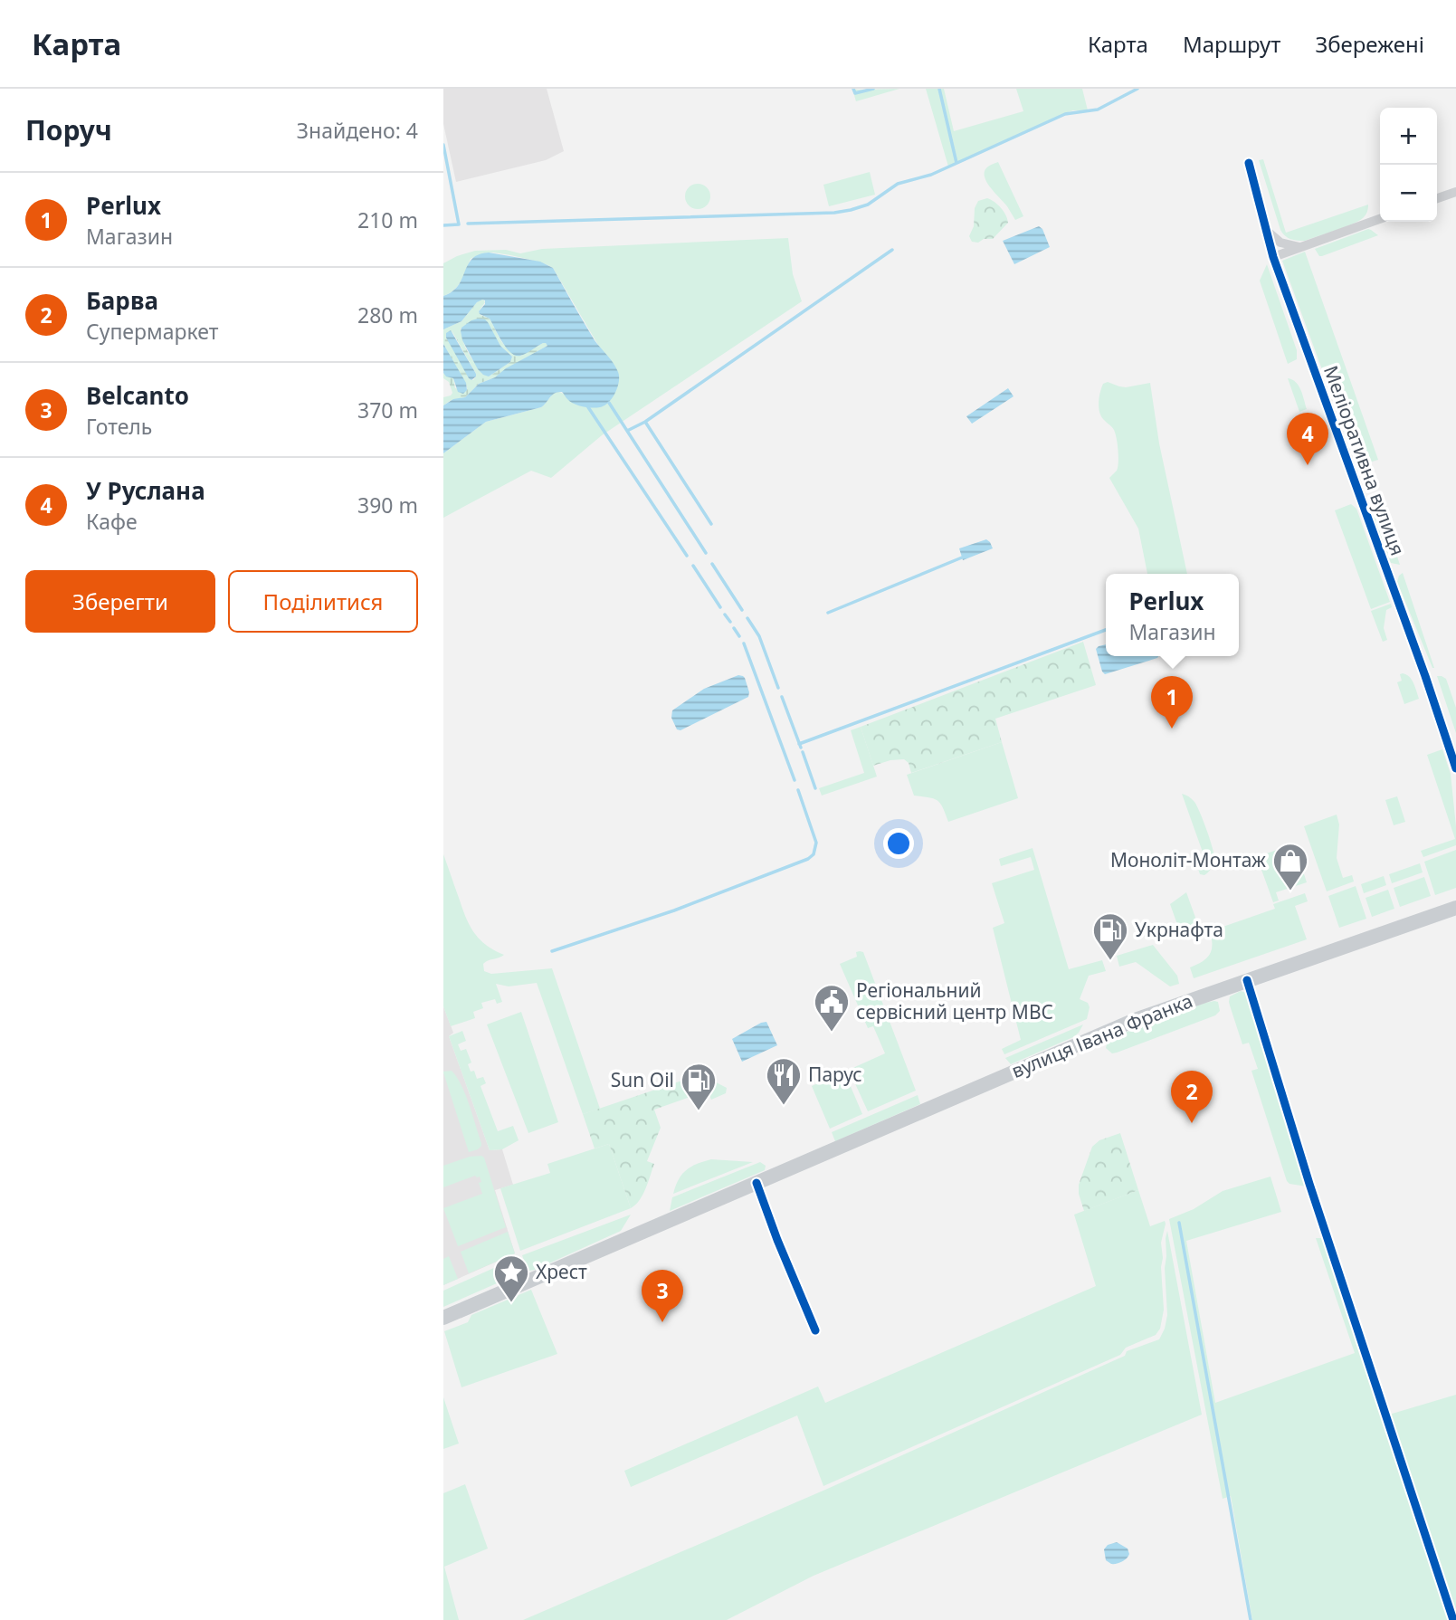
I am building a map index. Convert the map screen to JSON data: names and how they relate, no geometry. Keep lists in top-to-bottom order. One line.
{"streets":{"main road":["вулиця Івана Франка"],"street":["Меліоративна вулиця"]},"places":{"shop":["Моноліт-Монтаж"],"fuel station":["Укрнафта","Sun Oil"],"public building":["Регіональний сервісний центр МВС"],"restaurant":["Парус"],"place":["Хрест"]},"page":{"header":"Карта","nav":["Карта","Маршрут","Збережені"],"heading":["Поруч","Знайдено: 4"],"map_buttons":["+","−"],"list":[{"mark":"1","name":"Perlux","note":"Магазин","value":"210 m"},{"mark":"2","name":"Барва","note":"Супермаркет","value":"280 m"},{"mark":"3","name":"Belcanto","note":"Готель","value":"370 m"},{"mark":"4","name":"У Руслана","note":"Кафе","value":"390 m"}],"pins":["4","1","2","3"],"buttons":["Зберегти","Поділитися"],"popup":["Perlux","Магазин"]}}
